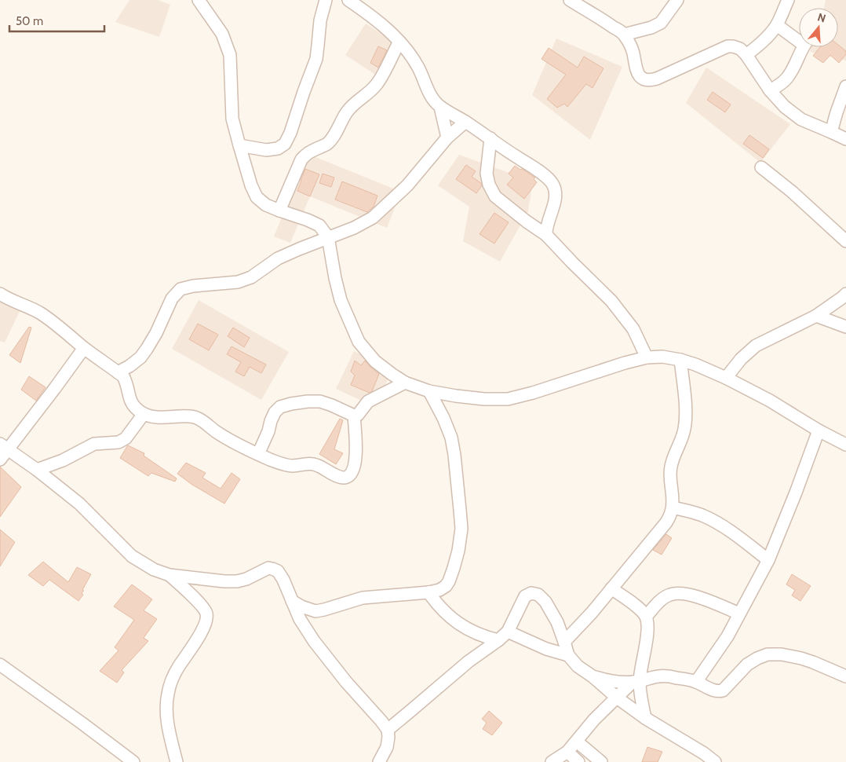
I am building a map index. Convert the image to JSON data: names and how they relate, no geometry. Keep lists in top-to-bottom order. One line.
{"scale_bar":"50 m","north":"top"}
